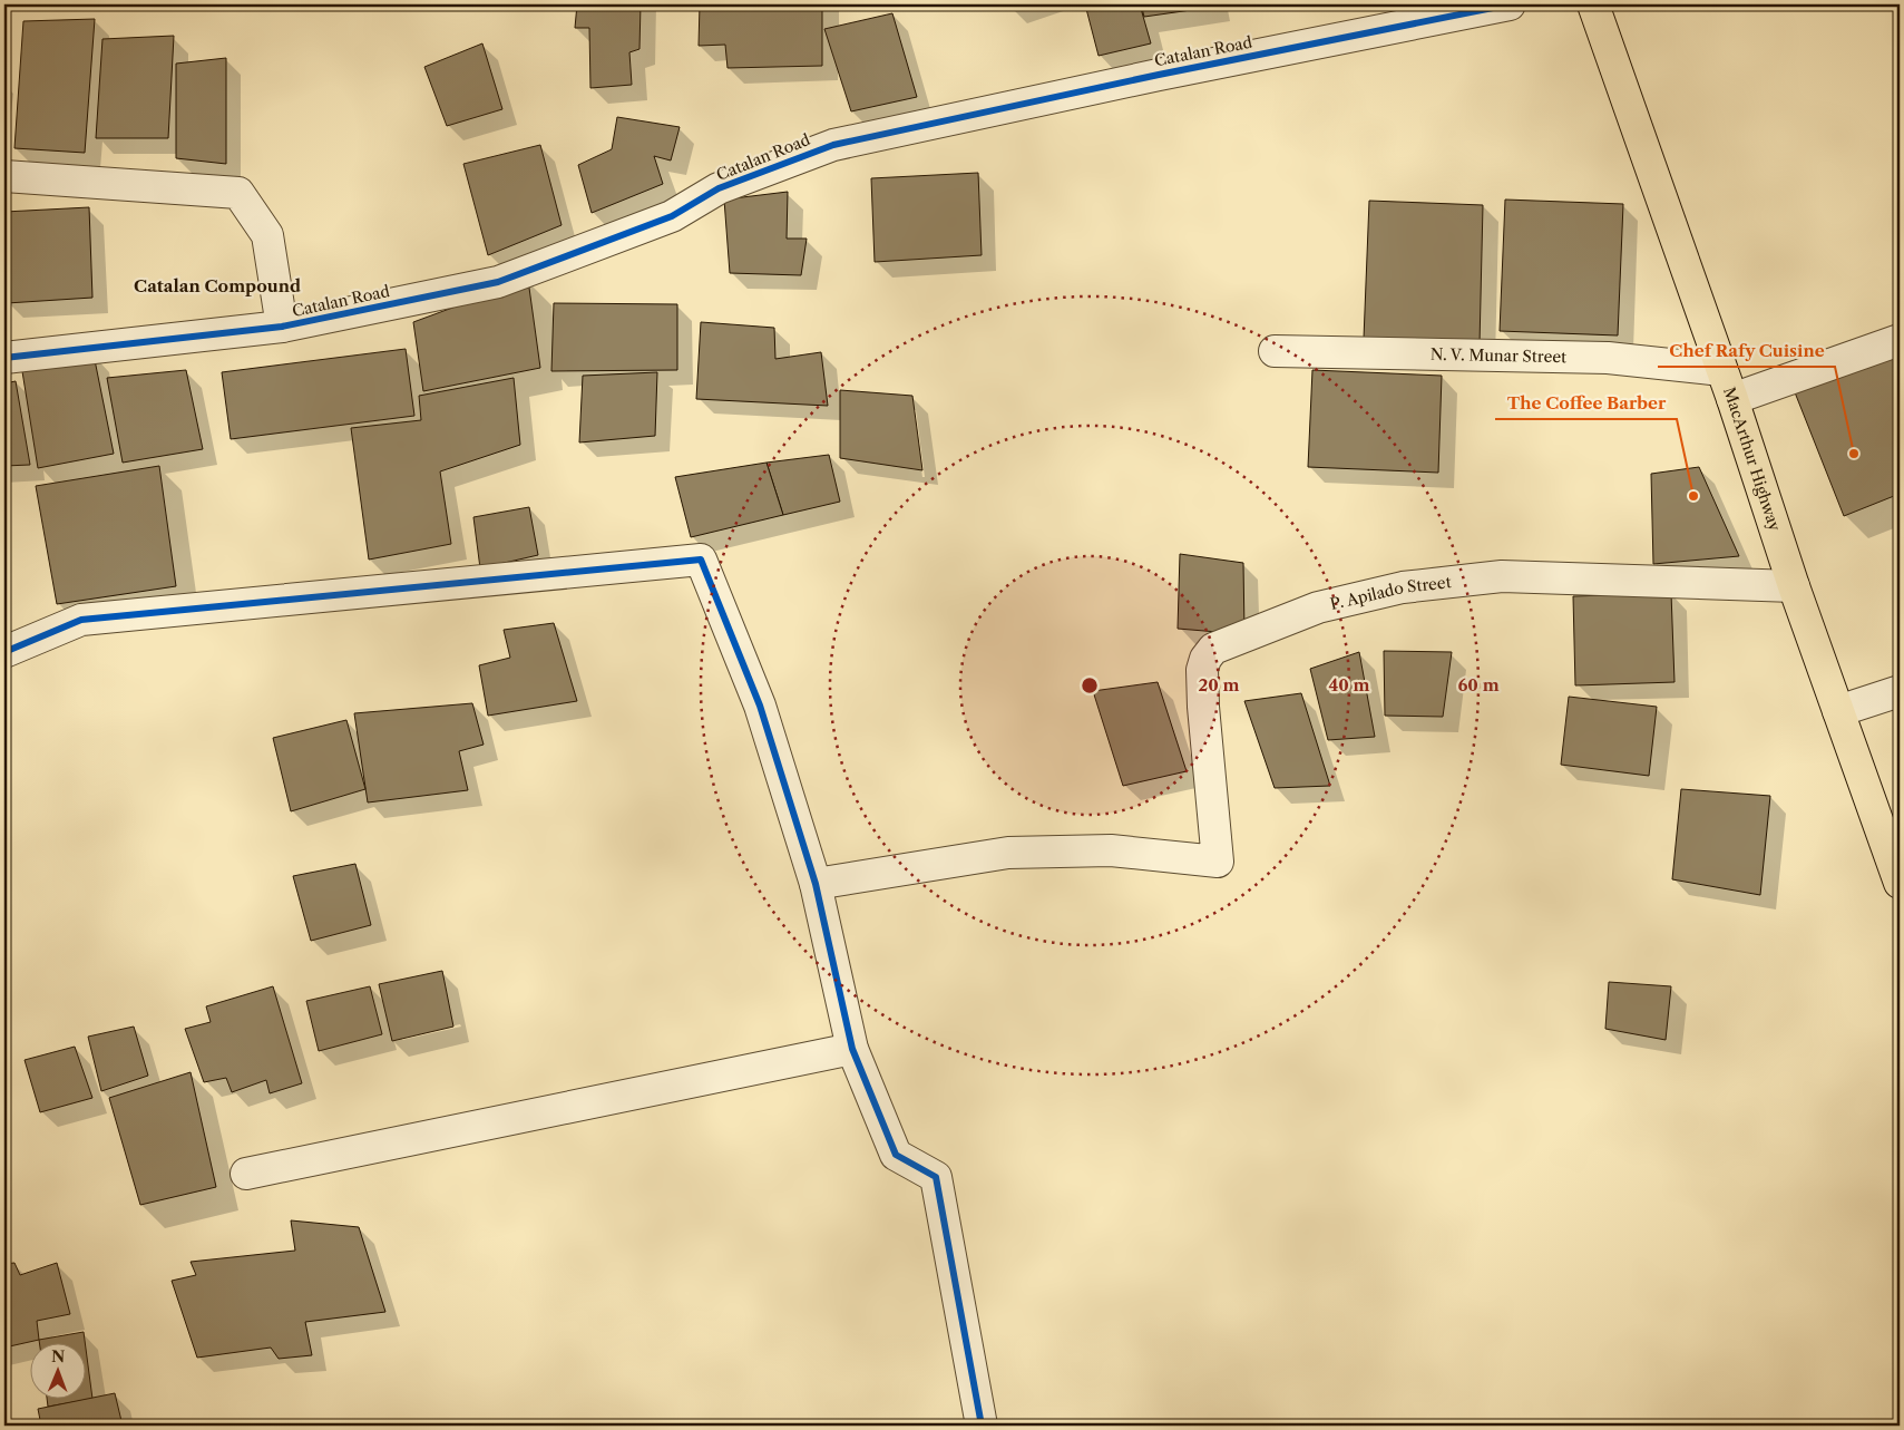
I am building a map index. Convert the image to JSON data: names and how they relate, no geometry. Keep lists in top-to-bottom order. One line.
{"streets":{"main road":["MacArthur Highway"],"street":["Catalan Road","N. V. Munar Street","P. Apilado Street"]},"crossings":[["N. V. Munar Street","MacArthur Highway"],["MacArthur Highway","P. Apilado Street"]],"districts":["Catalan Compound"],"places":["Chef Rafy Cuisine","The Coffee Barber"],"north":"top","rings":["20 m","40 m","60 m"]}
